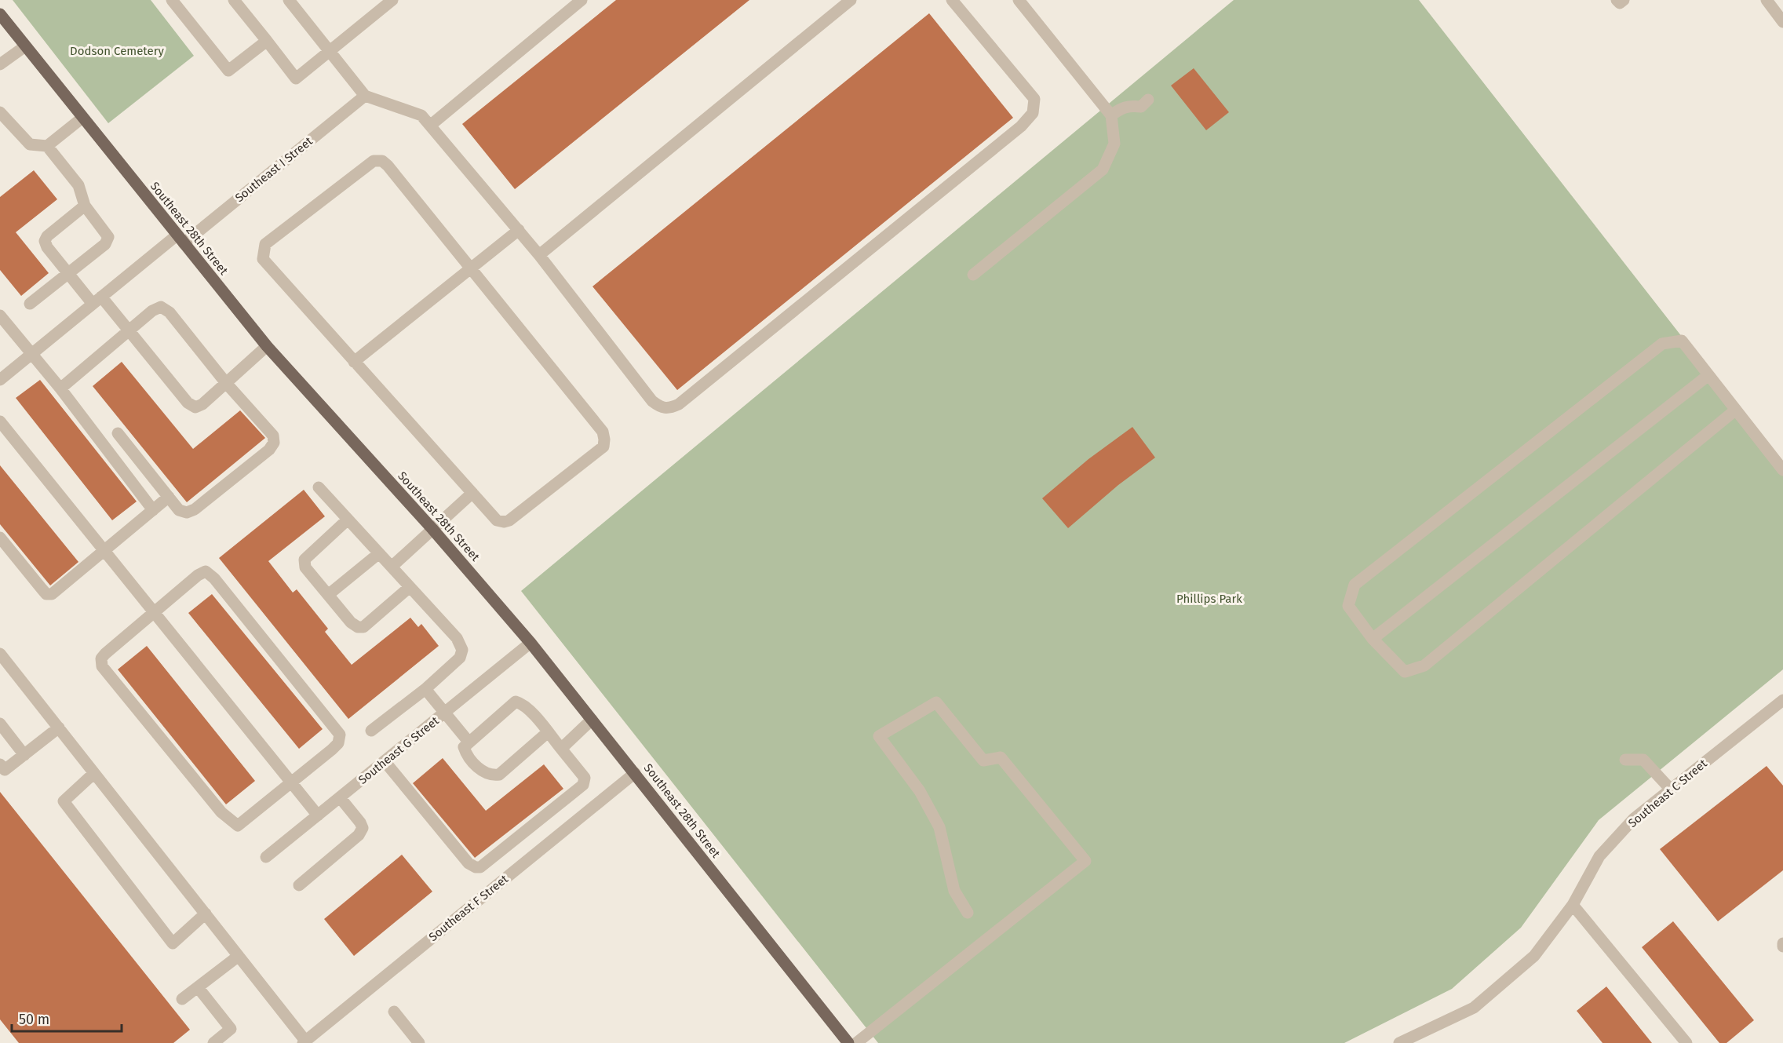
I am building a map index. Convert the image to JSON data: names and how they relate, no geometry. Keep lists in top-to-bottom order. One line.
{"streets":{"main road":["Southeast 28th Street"],"street":["Southeast I Street","Southeast G Street","Southeast C Street","Southeast F Street"]},"crossings":[["Southeast I Street","Southeast 28th Street"],["Southeast 28th Street","Southeast G Street"],["Southeast 28th Street","Southeast F Street"]],"parks":["Dodson Cemetery","Phillips Park"],"scale_bar":"50 m"}
